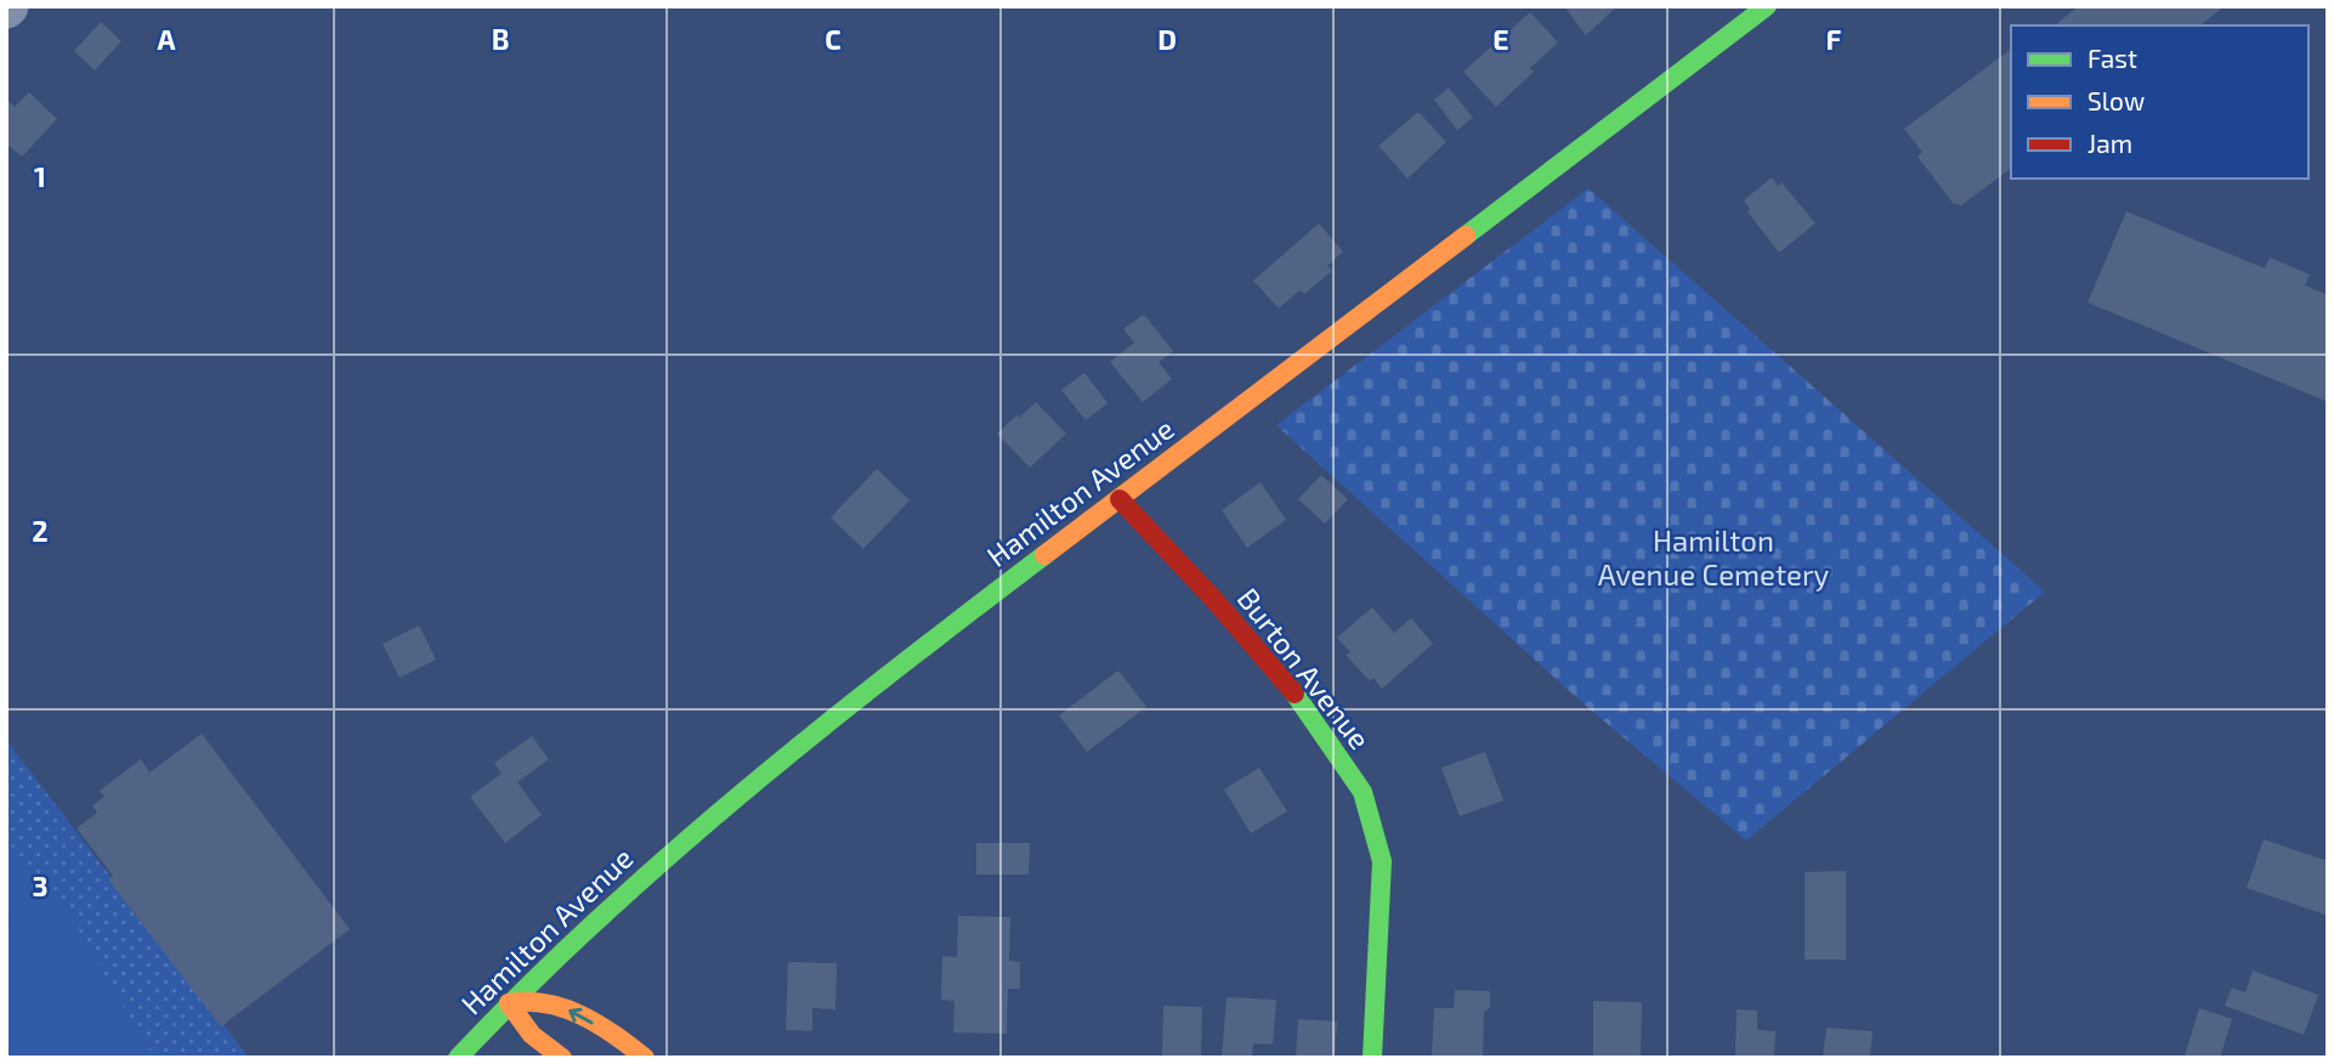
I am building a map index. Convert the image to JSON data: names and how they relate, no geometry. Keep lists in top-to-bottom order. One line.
{"streets":{"main road":["Hamilton Avenue","Burton Avenue"]},"crossings":[["Hamilton Avenue","Burton Avenue"]],"parks":["Hamilton Avenue Cemetery"],"legend":["Fast","Slow","Jam"],"grid":{"columns":["A","B","C","D","E","F"],"rows":["1","2","3"]}}
